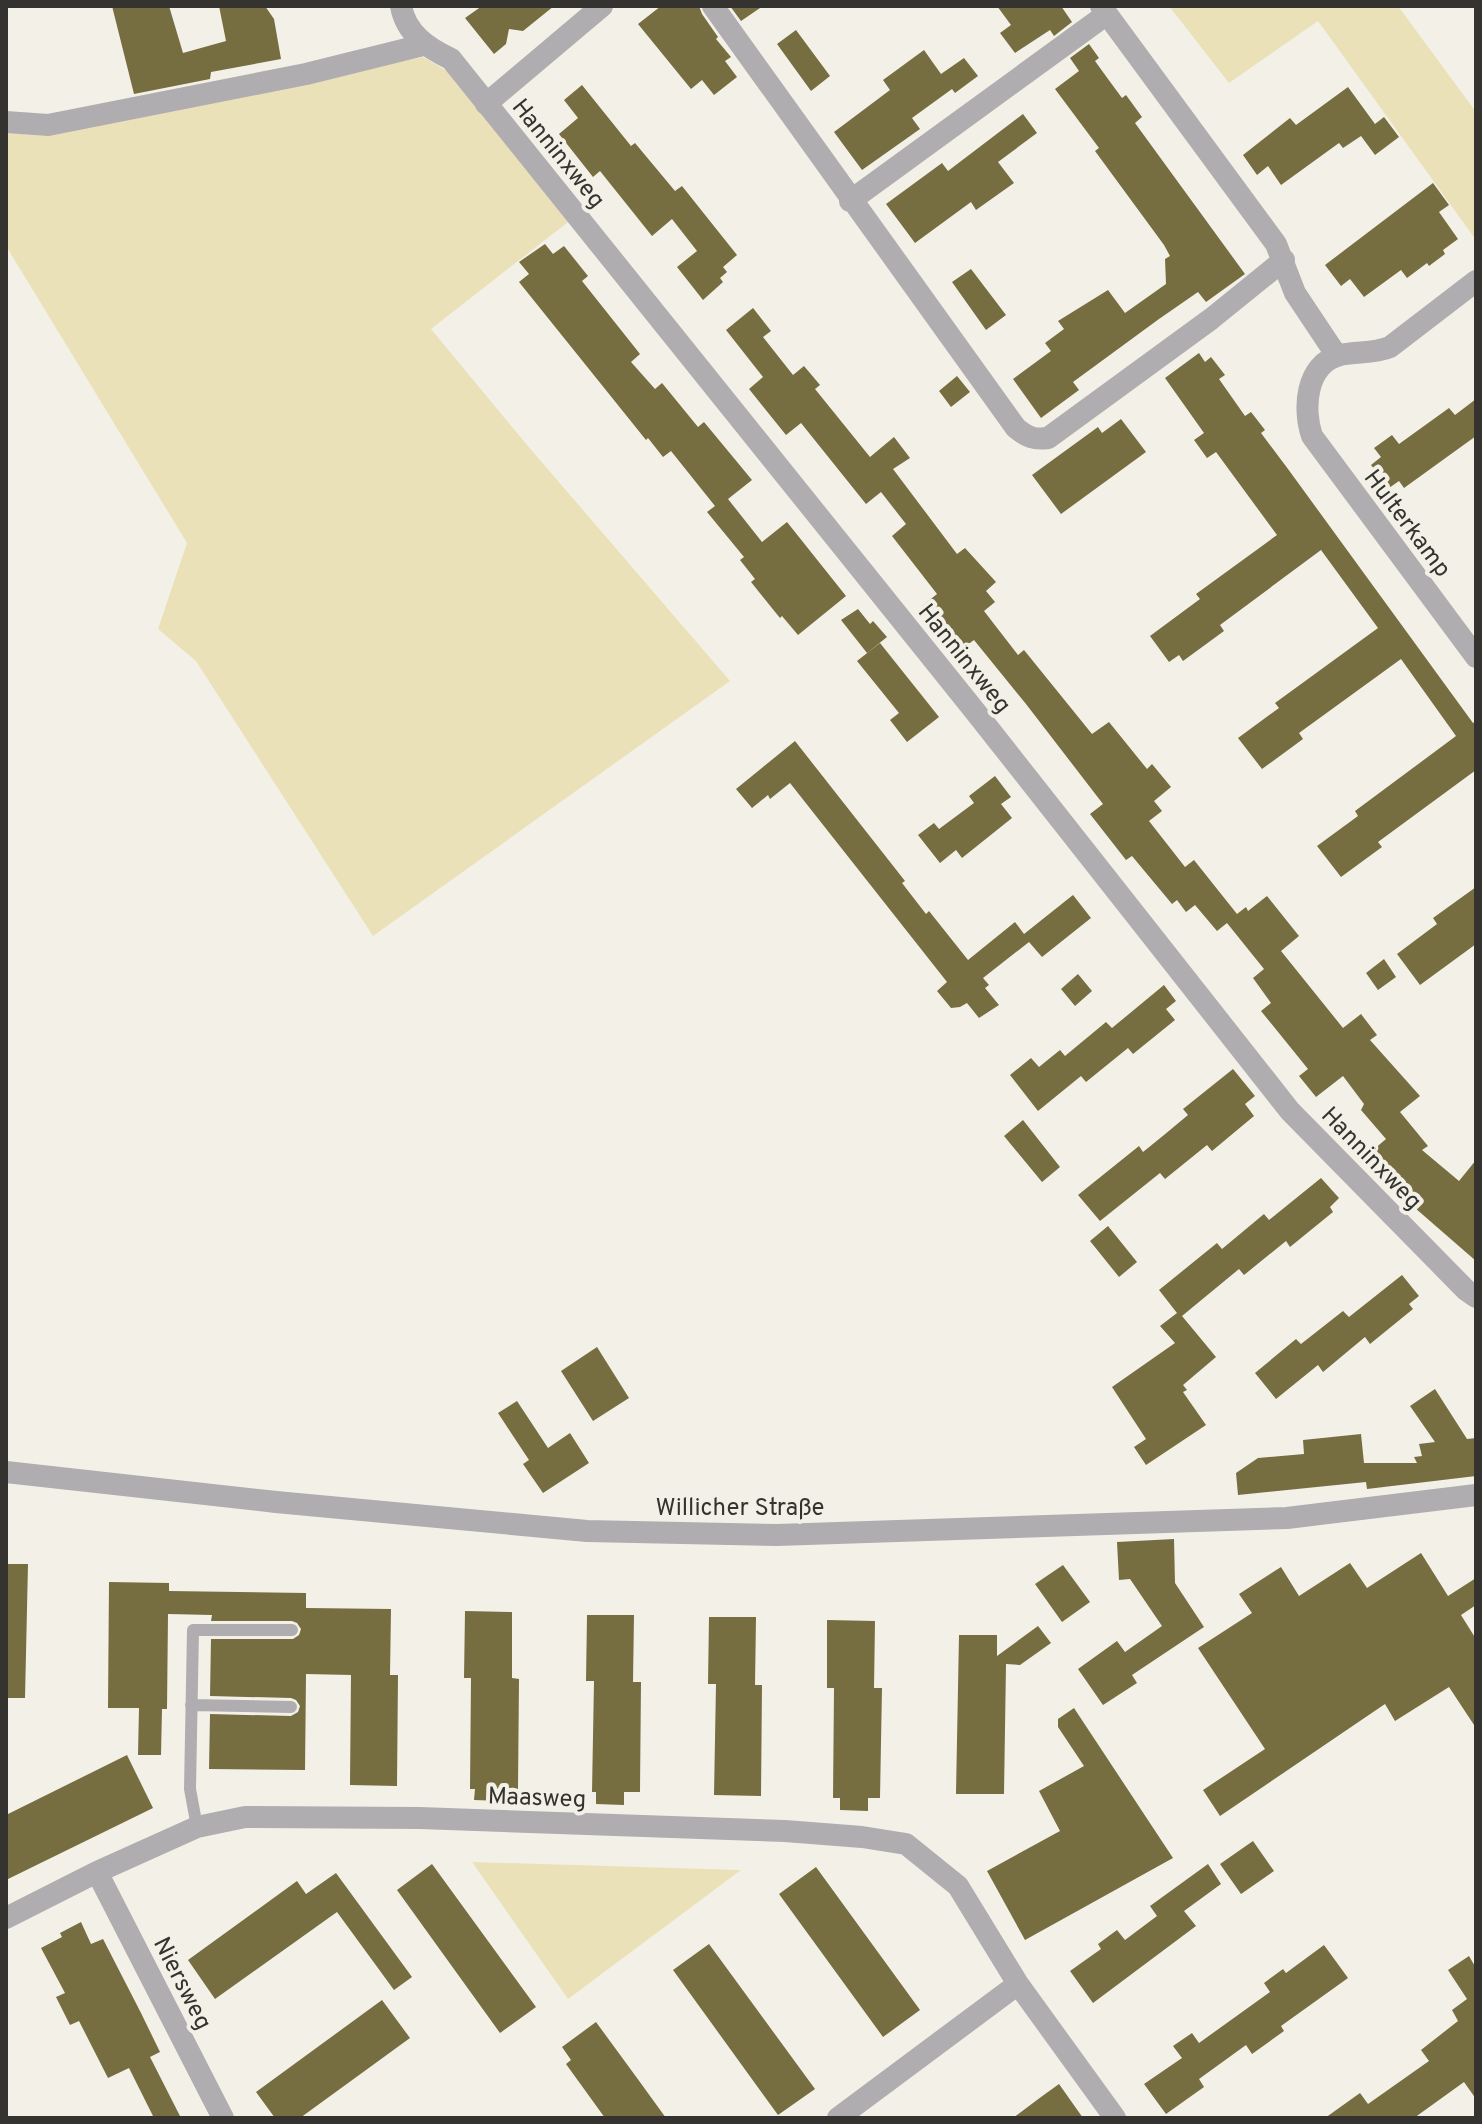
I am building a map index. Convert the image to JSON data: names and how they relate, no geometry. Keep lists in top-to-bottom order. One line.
{"streets":{"street":["Hanninxweg","Hulterkamp","Willicher Straße","Maasweg","Niersweg"]},"crossings":[["Maasweg","Niersweg"]]}
